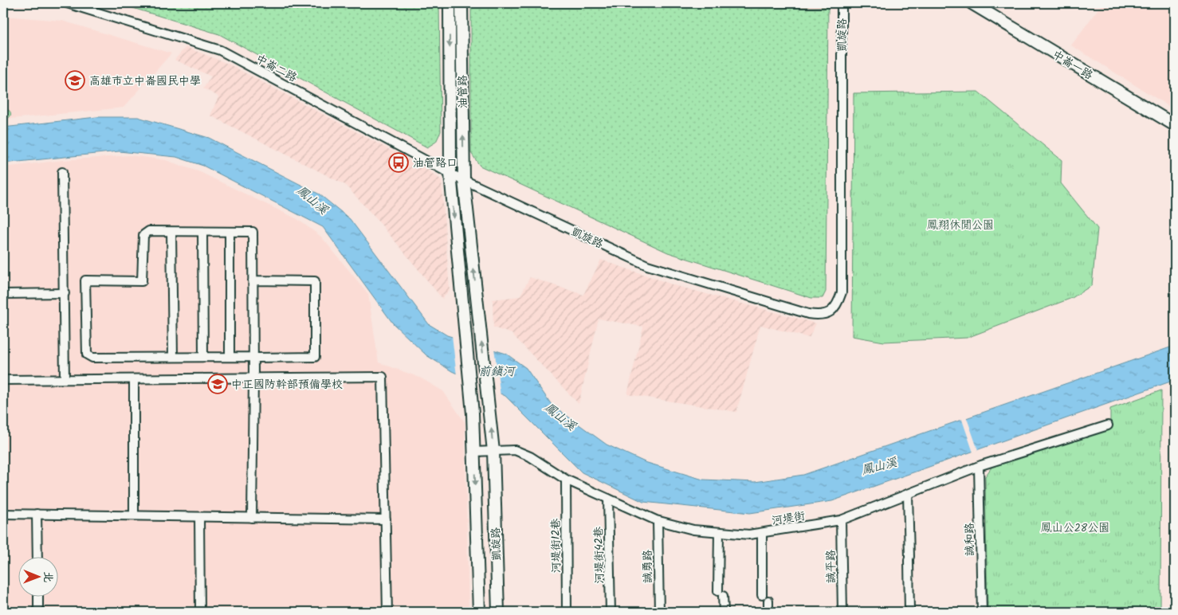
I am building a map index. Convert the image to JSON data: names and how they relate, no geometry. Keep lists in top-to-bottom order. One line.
{"streets":{"street":["凱旋路","中崙一路","中崙二路","油管路","河堤街","誠和路","河堤街12巷","河堤街42巷","誠勇路","誠平路"]},"crossings":[["凱旋路","中崙二路"],["凱旋路","油管路"],["凱旋路","河堤街"],["中崙二路","油管路"],["河堤街","誠和路"],["河堤街","河堤街12巷"],["河堤街","河堤街42巷"],["河堤街","誠勇路"],["河堤街","誠平路"]],"water":["鳳山溪","前鎮河"],"parks":["鳳翔休閒公園","鳳山公28公園"],"places":{"school or university":["高雄市立中崙國民中學","中正國防幹部預備學校"],"bus stop":["油管路口"]},"north":"right"}
